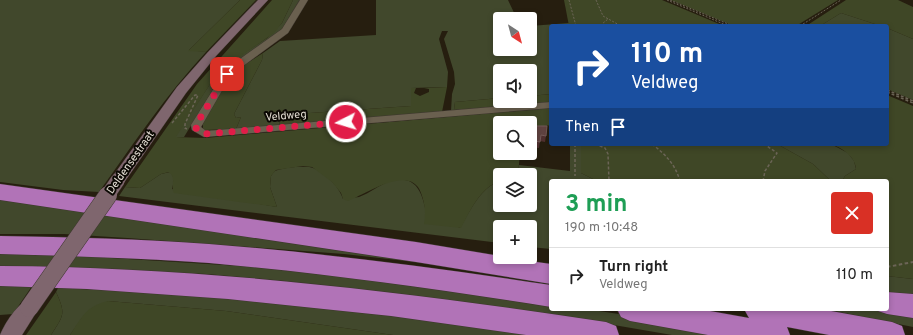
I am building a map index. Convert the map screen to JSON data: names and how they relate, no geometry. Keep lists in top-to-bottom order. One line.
{"streets":{"street":["Veldweg","Deldensestraat"]},"north":"bottom right","page":{"map_buttons":"+","turn":["110 m","Veldweg"],"then":"Then","heading":["3 min","190 m · 10:48"],"list":[{"name":"Turn right","note":"Veldweg","value":"110 m"}]}}
